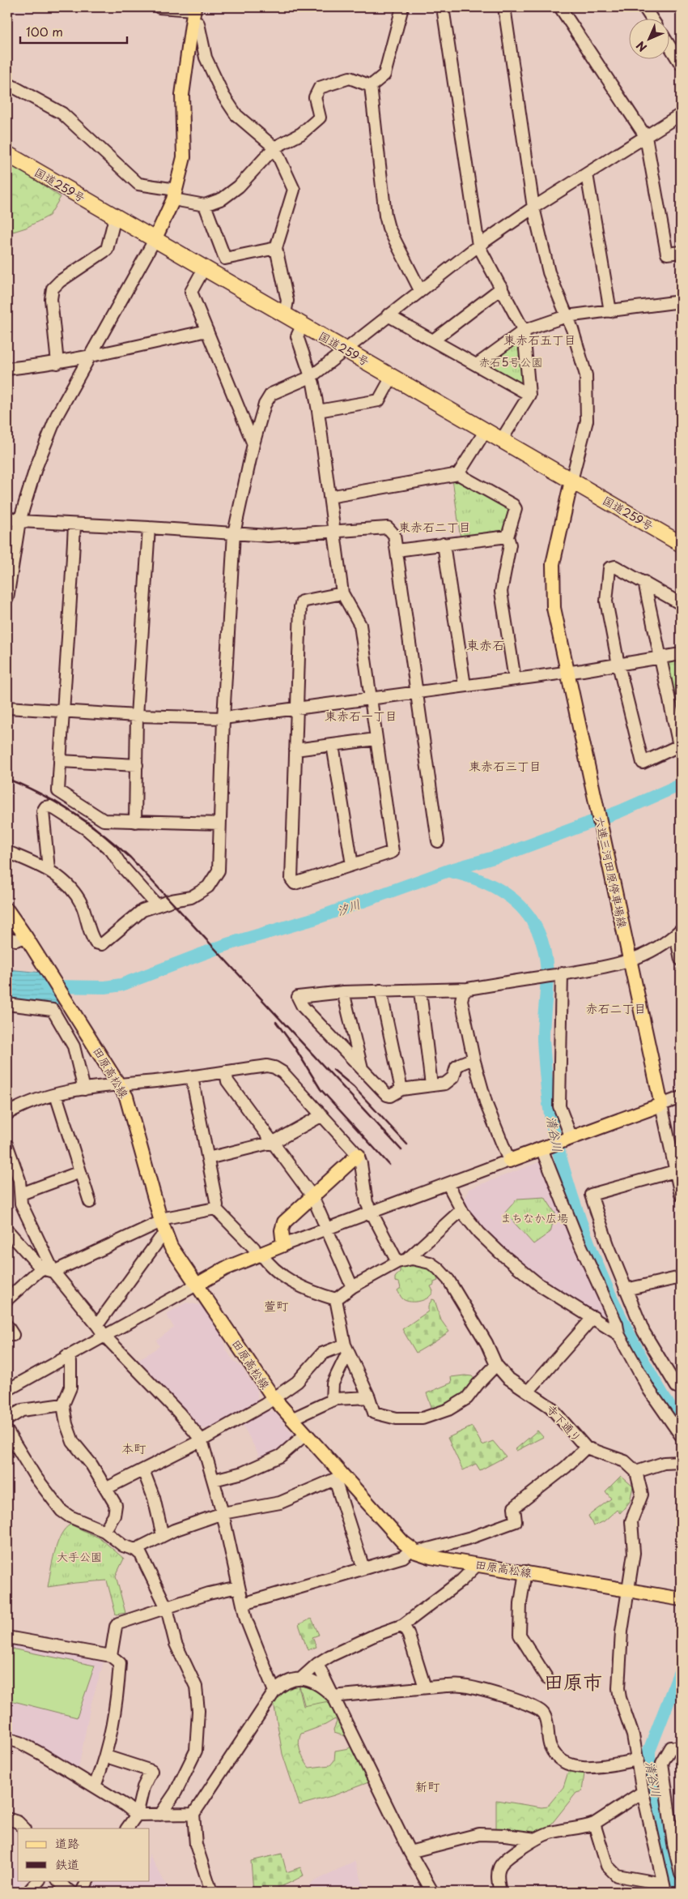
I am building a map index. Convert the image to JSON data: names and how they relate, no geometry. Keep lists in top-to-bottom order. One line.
{"streets":{"highway":["国道259号"],"main road":["六連三河田原停車場線","田原高松線"],"street":["寺下通り"]},"crossings":[["国道259号","六連三河田原停車場線"]],"districts":["東赤石五丁目","東赤石二丁目","東赤石","東赤石一丁目","東赤石三丁目","赤石二丁目","萱町","本町","田原市","新町"],"water":["汐川","清谷川"],"parks":["赤石5号公園","まちなか広場","大手公園"],"legend":["道路","鉄道"],"scale_bar":"100 m","north":"bottom left"}
